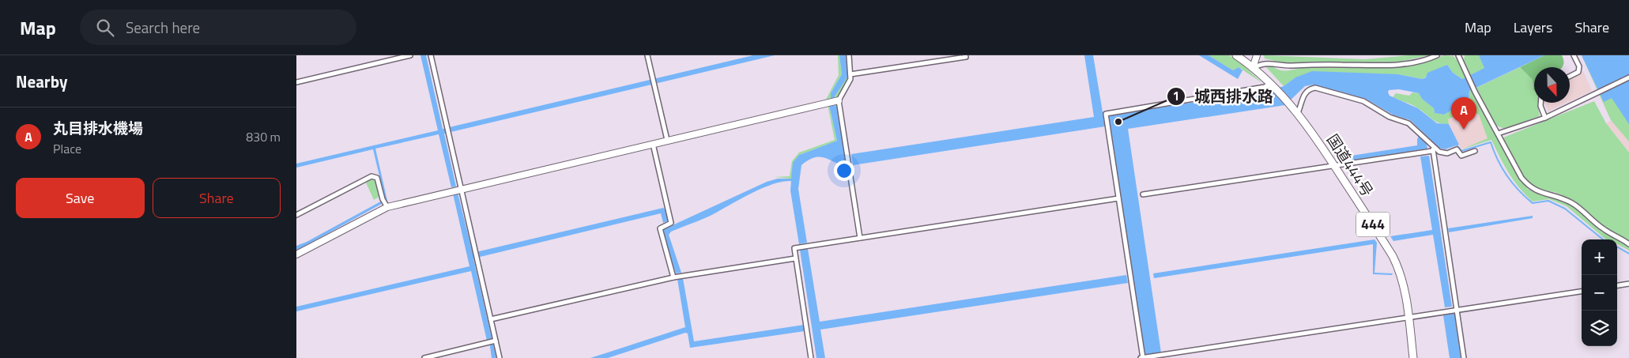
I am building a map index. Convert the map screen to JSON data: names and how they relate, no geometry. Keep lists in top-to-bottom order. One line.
{"streets":{"highway":["国道444号","444"]},"places":["城西排水路"],"north":"bottom","page":{"header":"Map","search":"Search here","nav":["Map","Layers","Share"],"heading":"Nearby","pins":"A","list":[{"mark":"A","name":"丸目排水機場","note":"Place","value":"830 m"}],"buttons":["Save","Share"],"map_buttons":["+","−"]}}
